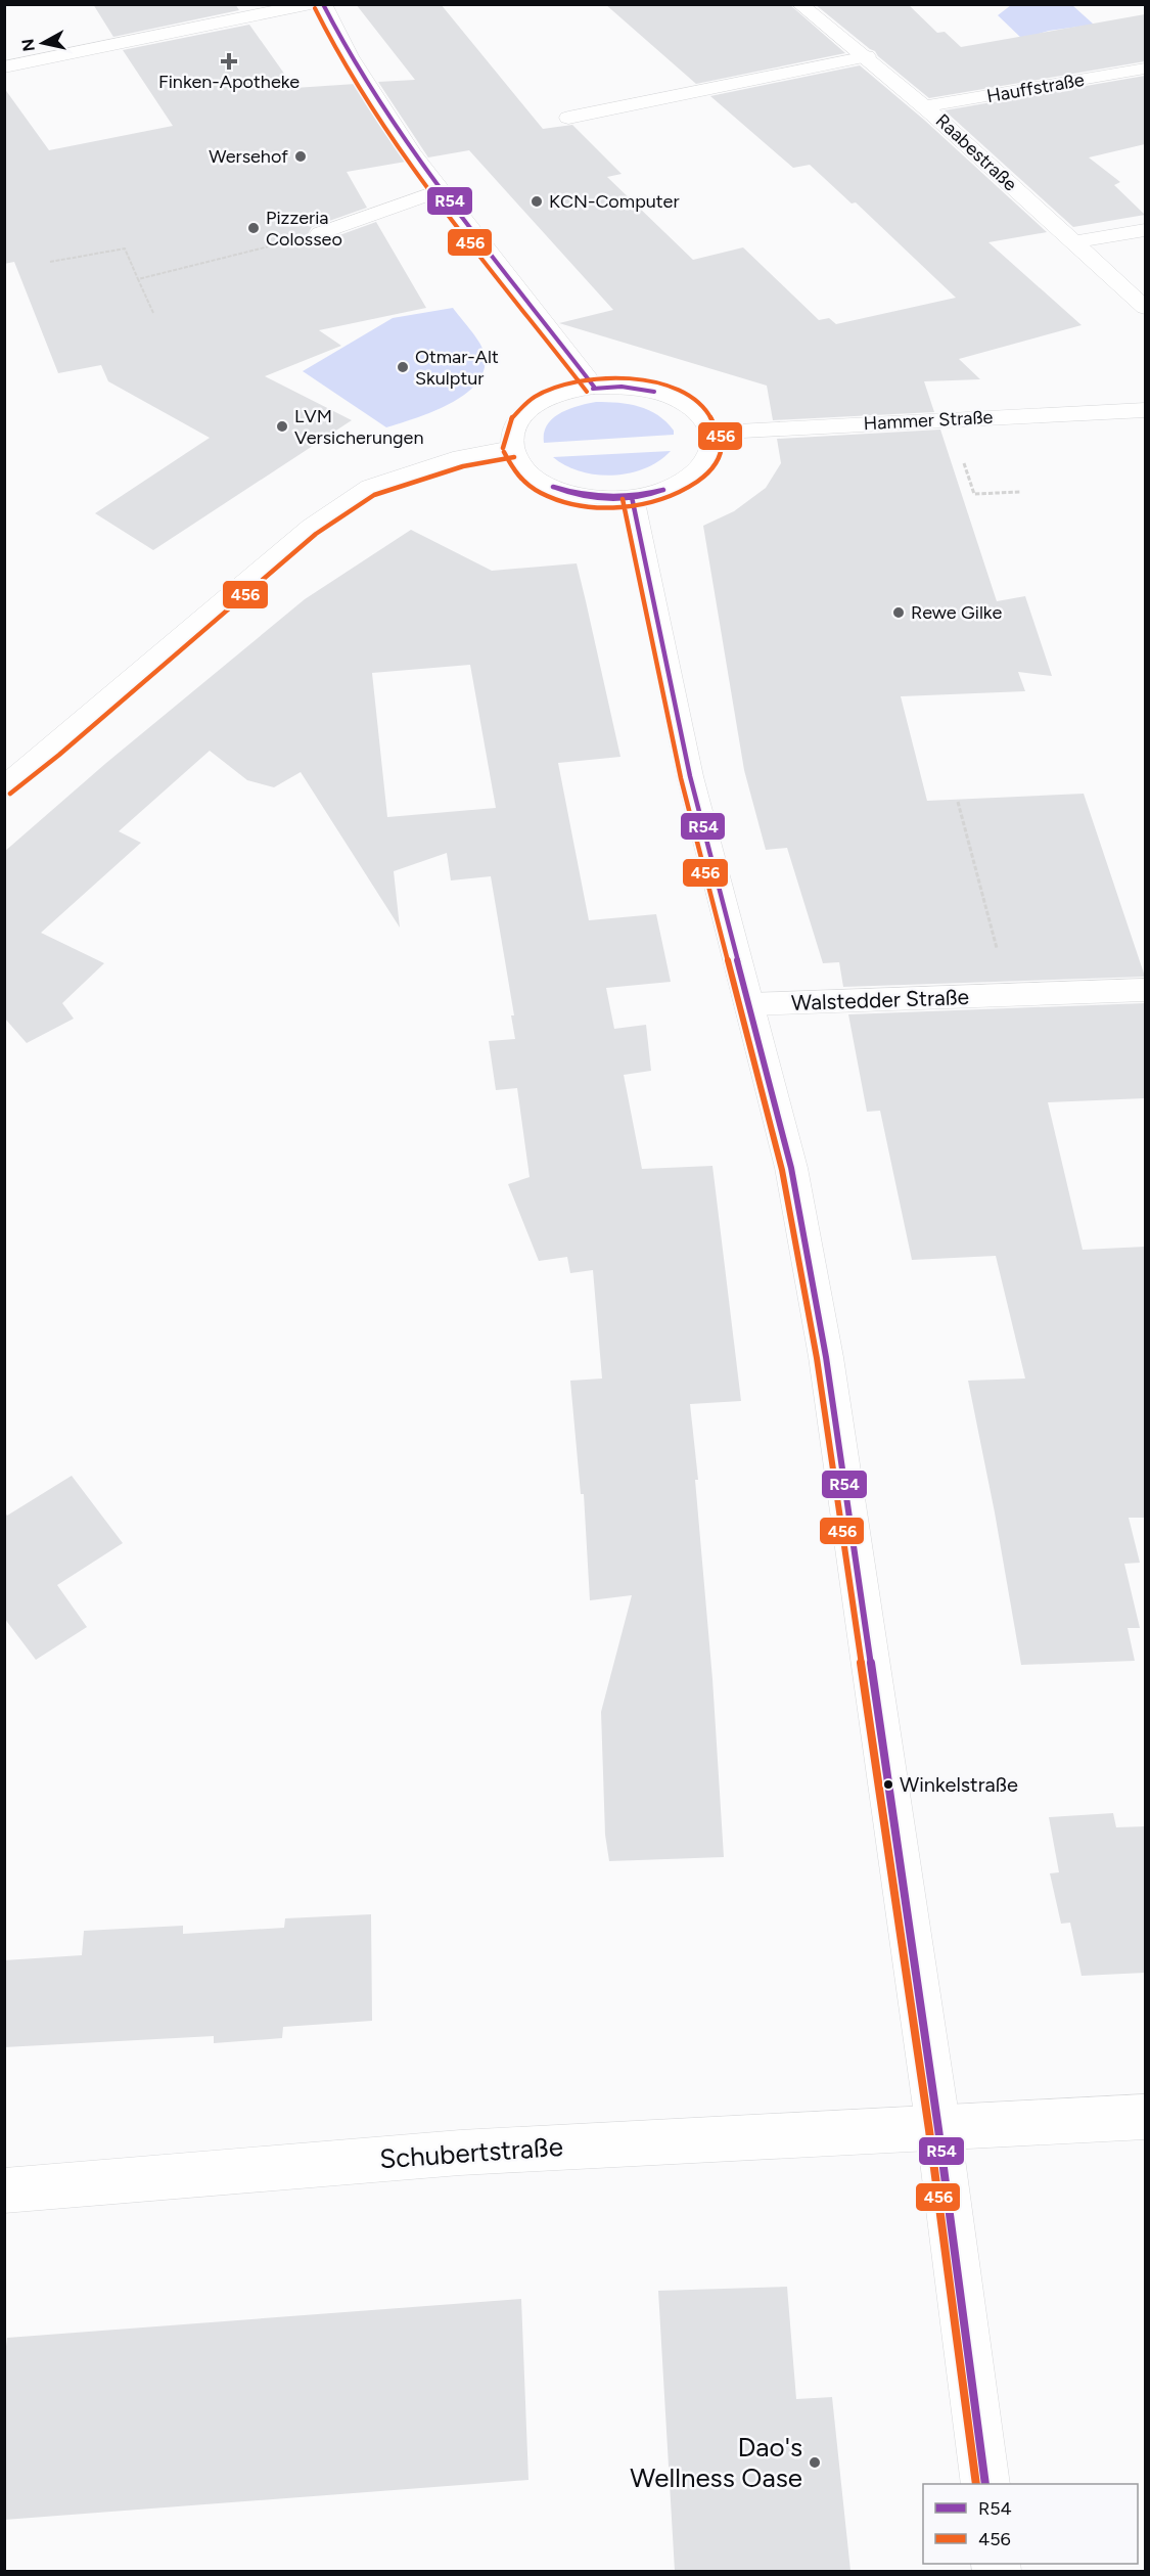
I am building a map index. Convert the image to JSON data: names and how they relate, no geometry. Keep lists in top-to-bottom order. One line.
{"streets":{"main road":["Hauffstraße","Raabestraße","Hammer Straße","Walstedder Straße","Schubertstraße"]},"crossings":[["Hauffstraße","Raabestraße"]],"places":{"health":["Finken-Apotheke"],"other":["Wersehof","KCN-Computer","Pizzeria Colosseo","Otmar-Alt Skulptur","LVM Versicherungen","Rewe Gilke","Winkelstraße","Dao's Wellness Oase"]},"lines":["transit line R54","transit line 456"],"legend":["R54","456"],"north":"left"}
